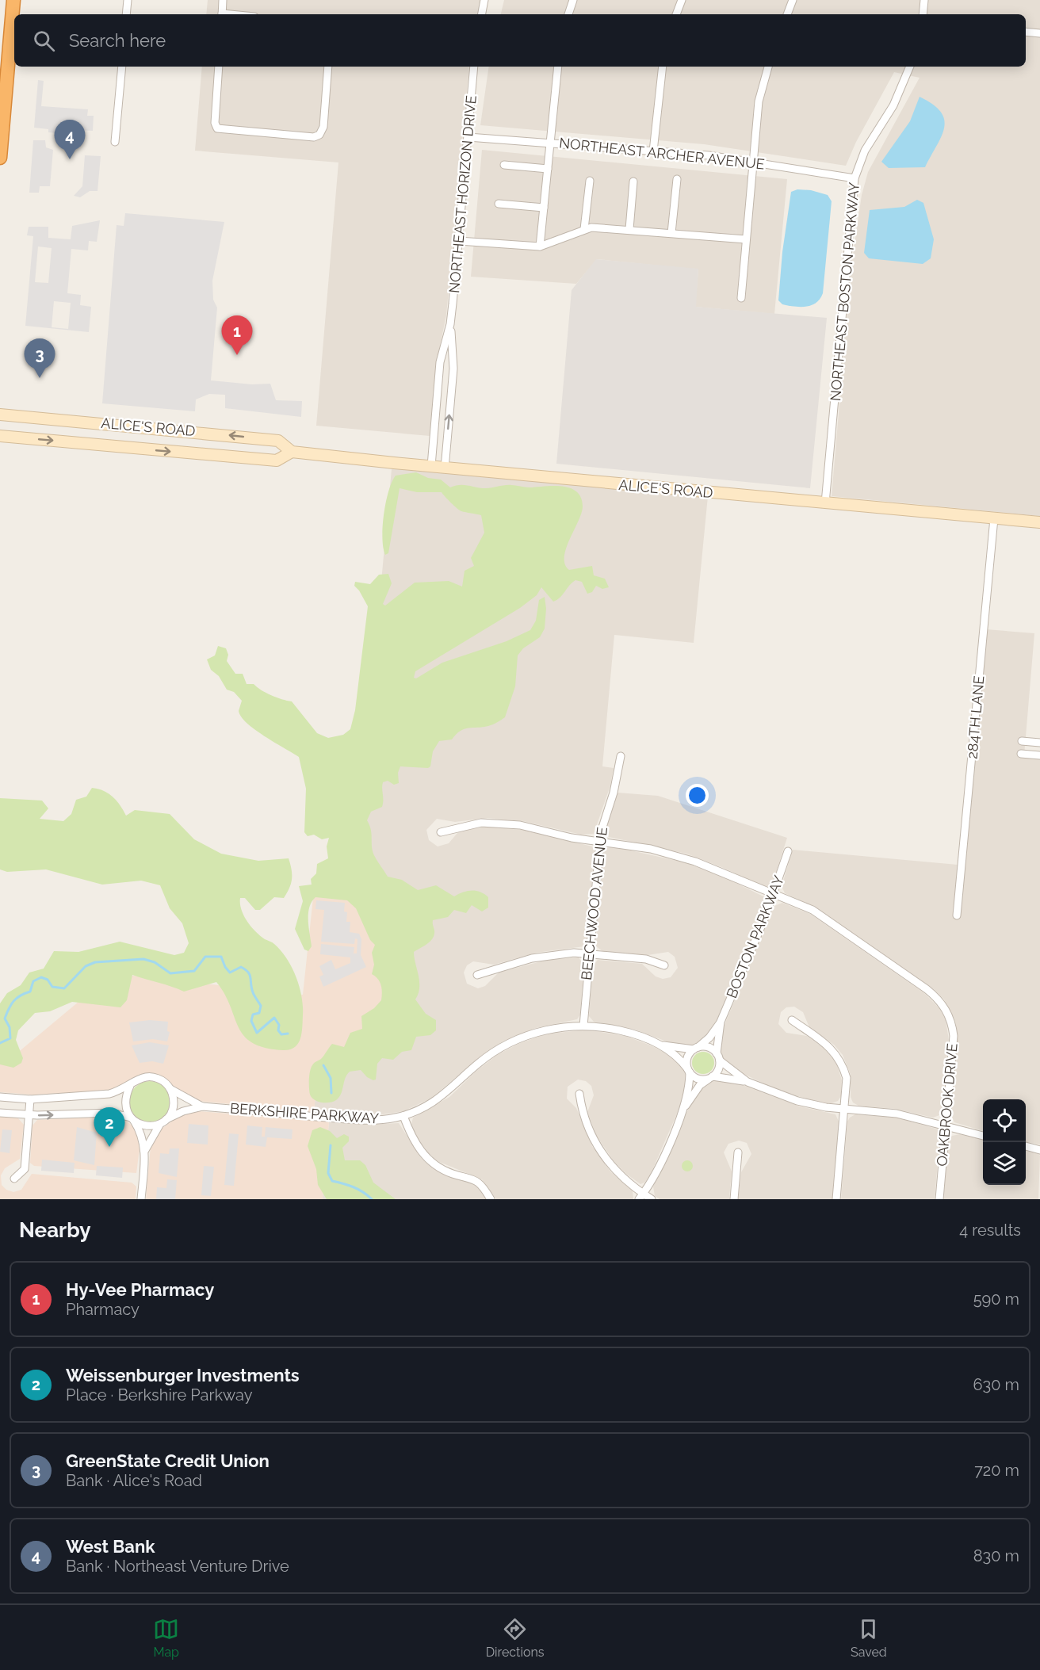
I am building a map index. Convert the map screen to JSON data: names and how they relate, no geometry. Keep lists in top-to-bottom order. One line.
{"streets":{"main road":["ALICE'S ROAD"],"street":["NORTHEAST ARCHER AVENUE","NORTHEAST HORIZON DRIVE","NORTHEAST BOSTON PARKWAY","284TH LANE","BEECHWOOD AVENUE","BOSTON PARKWAY","OAKBROOK DRIVE","BERKSHIRE PARKWAY"]},"crossings":[["NORTHEAST ARCHER AVENUE","NORTHEAST HORIZON DRIVE"],["NORTHEAST ARCHER AVENUE","NORTHEAST BOSTON PARKWAY"],["NORTHEAST HORIZON DRIVE","ALICE'S ROAD"],["NORTHEAST BOSTON PARKWAY","ALICE'S ROAD"],["ALICE'S ROAD","284TH LANE"],["BEECHWOOD AVENUE","BERKSHIRE PARKWAY"],["BOSTON PARKWAY","OAKBROOK DRIVE"],["BOSTON PARKWAY","BERKSHIRE PARKWAY"]],"page":{"search":"Search here","pins":["4","1","3","2"],"heading":["Nearby","4 results"],"list":[{"mark":"1","name":"Hy-Vee Pharmacy","note":"Pharmacy","value":"590 m"},{"mark":"2","name":"Weissenburger Investments","note":"Place · Berkshire Parkway","value":"630 m"},{"mark":"3","name":"GreenState Credit Union","note":"Bank · Alice's Road","value":"720 m"},{"mark":"4","name":"West Bank","note":"Bank · Northeast Venture Drive","value":"830 m"}],"nav":["Map","Directions","Saved"]}}
